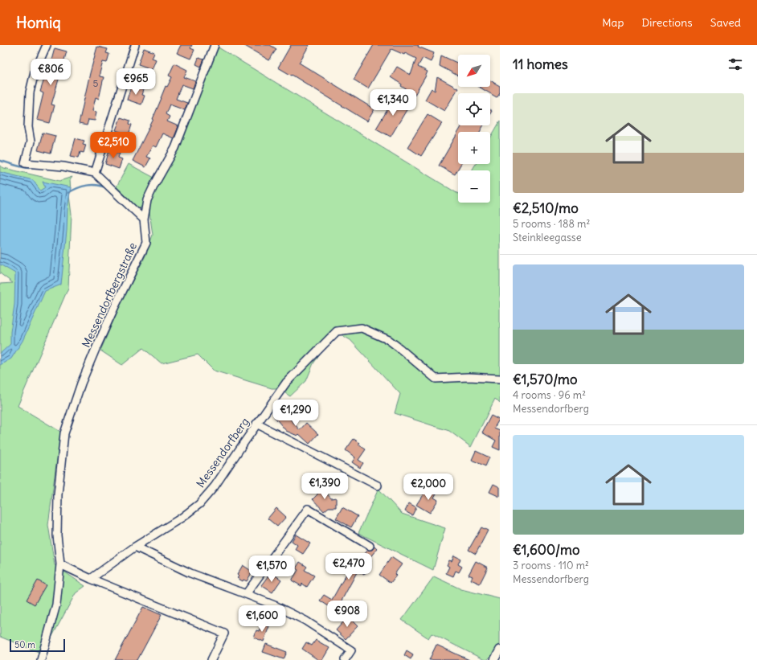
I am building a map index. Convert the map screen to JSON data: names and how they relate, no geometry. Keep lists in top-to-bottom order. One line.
{"streets":{"street":["Messendorfbergstraße","Messendorfberg"]},"house_numbers":["5"],"scale_bar":"50 m","north":"bottom left","page":{"header":"Homiq","nav":["Map","Directions","Saved"],"heading":"11 homes","map_buttons":["+","−"],"price":["€806","€965","€1,340","€2,510","€1,290","€1,390","€2,000","€2,470","€1,570","€908","€1,600"],"list":[{"name":"€2,510/mo","note":"5 rooms · 188 m² · Steinkleegasse"},{"name":"€1,570/mo","note":"4 rooms · 96 m² · Messendorfberg"},{"name":"€1,600/mo","note":"3 rooms · 110 m² · Messendorfberg"}],"scale":"50 m"}}
